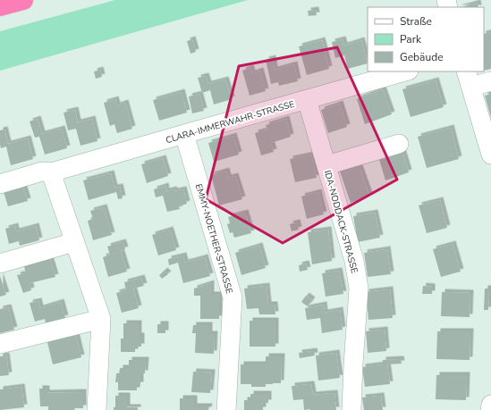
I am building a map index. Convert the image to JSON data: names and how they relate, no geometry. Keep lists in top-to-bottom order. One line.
{"streets":{"street":["CLARA-IMMERWAHR-STRASSE","IDA-NODDACK-STRASSE","EMMY-NOETHER-STRASSE"]},"crossings":[["CLARA-IMMERWAHR-STRASSE","IDA-NODDACK-STRASSE"],["CLARA-IMMERWAHR-STRASSE","EMMY-NOETHER-STRASSE"]],"legend":["Straße","Park","Gebäude"]}
